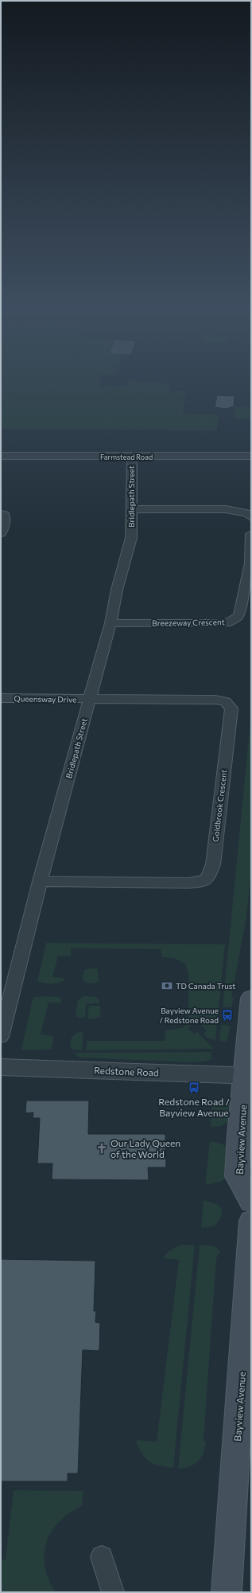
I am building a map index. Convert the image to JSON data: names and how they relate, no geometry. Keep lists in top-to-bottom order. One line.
{"streets":{"main road":["Bayview Avenue"],"street":["Farmstead Road","Bridlepath Street","Breezeway Crescent","Queensway Drive","Goldbrook Crescent","Redstone Road"]},"crossings":[["Farmstead Road","Bridlepath Street"],["Bridlepath Street","Breezeway Crescent"],["Bridlepath Street","Queensway Drive"],["Bridlepath Street","Goldbrook Crescent"],["Queensway Drive","Goldbrook Crescent"],["Redstone Road","Bayview Avenue"]],"places":{"bank":["TD Canada Trust"],"bus stop":["Bayview Avenue / Redstone Road","Redstone Road / Bayview Avenue"],"church":["Our Lady Queen of the World"]}}
